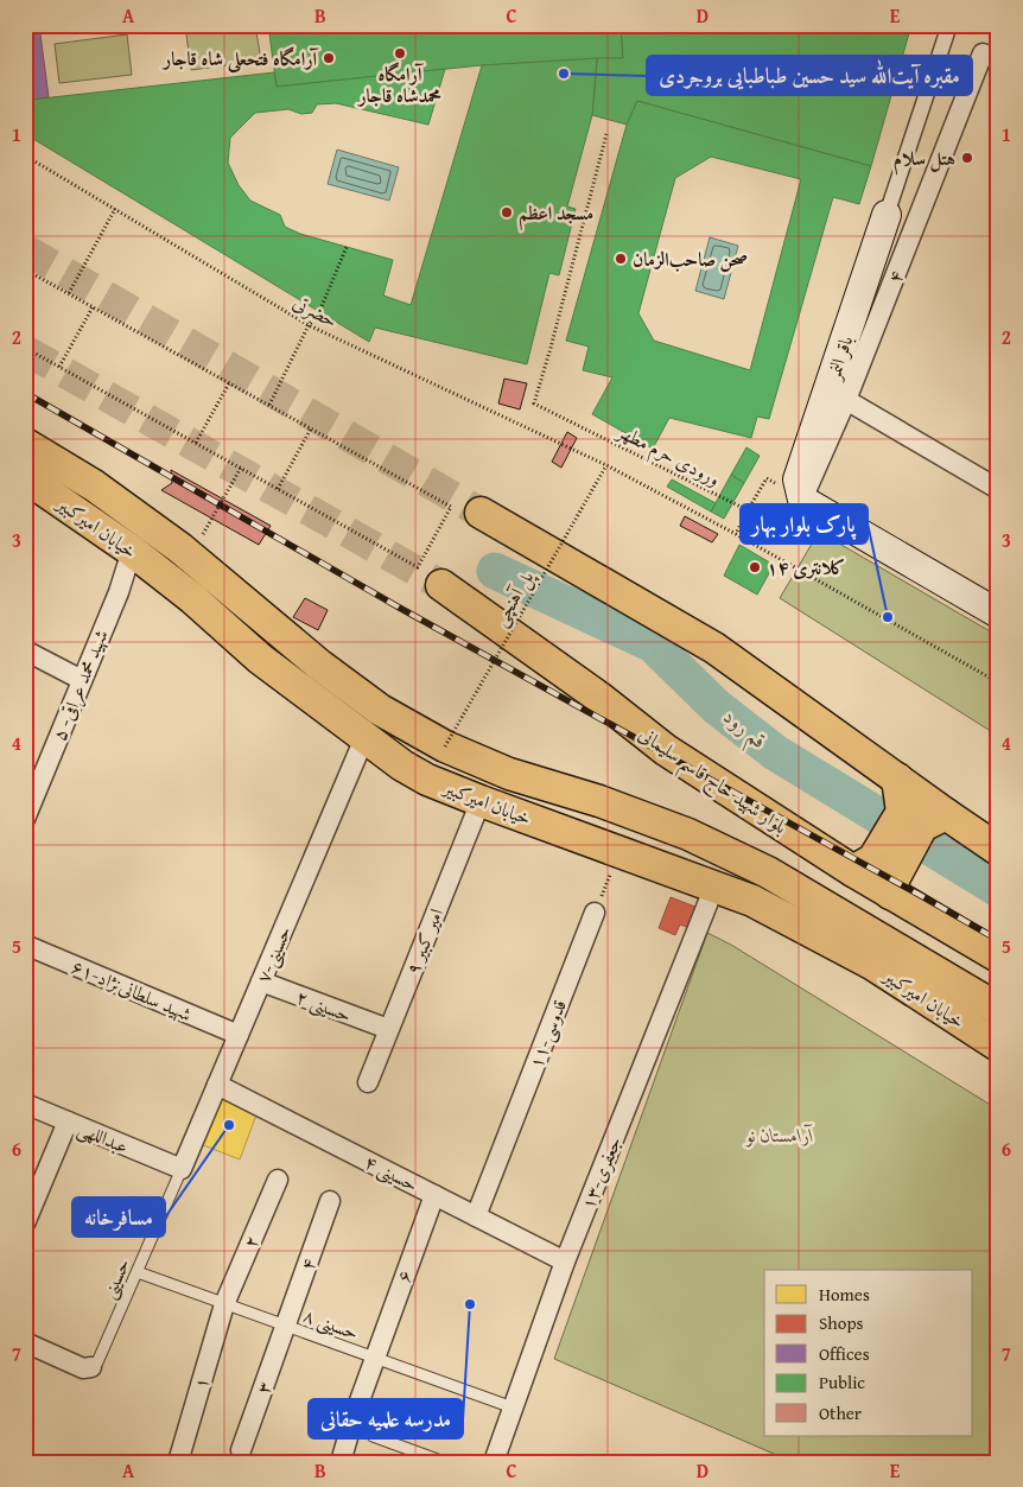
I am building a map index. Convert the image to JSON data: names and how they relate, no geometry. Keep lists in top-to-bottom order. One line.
{"streets":{"main road":["باقر النمر","خیابان امیرکبیر","بلوار شهید حاج قاسم سلیمانی"],"street":["۴","شهید محمد عراقی- ۵","امیر کبیر ۹","حسینی-۷","شهید سلطانی‌نژاد-۶۱","حسینی ۲","قدوسی-۱۱","عبداللهی","حسینی ۴","جعفری-۱۳","۲","۶","۱","۳"],"lane":["حسینی","حسینی ۸"],"path":["حضرتی","ورودی حرم مطهر","پل آهنچی"]},"crossings":[["۴","باقر النمر"],["۴","حسینی ۸"],["۴","۳"],["حضرتی","پل آهنچی"],["خیابان امیرکبیر","پل آهنچی"],["خیابان امیرکبیر","شهید محمد عراقی- ۵"],["خیابان امیرکبیر","امیر کبیر ۹"],["خیابان امیرکبیر","حسینی-۷"],["خیابان امیرکبیر","جعفری-۱۳"],["امیر کبیر ۹","حسینی ۲"],["حسینی-۷","شهید سلطانی‌نژاد-۶۱"],["حسینی-۷","حسینی ۲"],["حسینی-۷","عبداللهی"],["حسینی-۷","حسینی ۴"],["حسینی-۷","حسینی"],["قدوسی-۱۱","حسینی ۴"],["عبداللهی","حسینی"],["حسینی ۴","جعفری-۱۳"],["حسینی ۴","۶"],["جعفری-۱۳","حسینی ۸"],["۲","حسینی ۸"],["۲","۱"],["۶","حسینی ۸"],["حسینی","حسینی ۸"],["حسینی ۸","۱"],["حسینی ۸","۳"]],"water":["قم رود"],"parks":["آرامستان نو"],"places":["آرامگاه محمدشاه قاجار","آرامگاه فتحعلی شاه قاجار","مقبره آیت‌الله سید حسین طباطبایی بروجردی","هتل سلام","مسجد اعظم","صحن صاحب‌الزمان","کلانتری ۱۴","پارک بلوار بهار","مسافرخانه","مدرسه علمیه حقانی"],"legend":["Homes","Shops","Offices","Public","Other"],"grid":{"columns":["A","B","C","D","E"],"rows":["1","2","3","4","5","6","7"]}}
